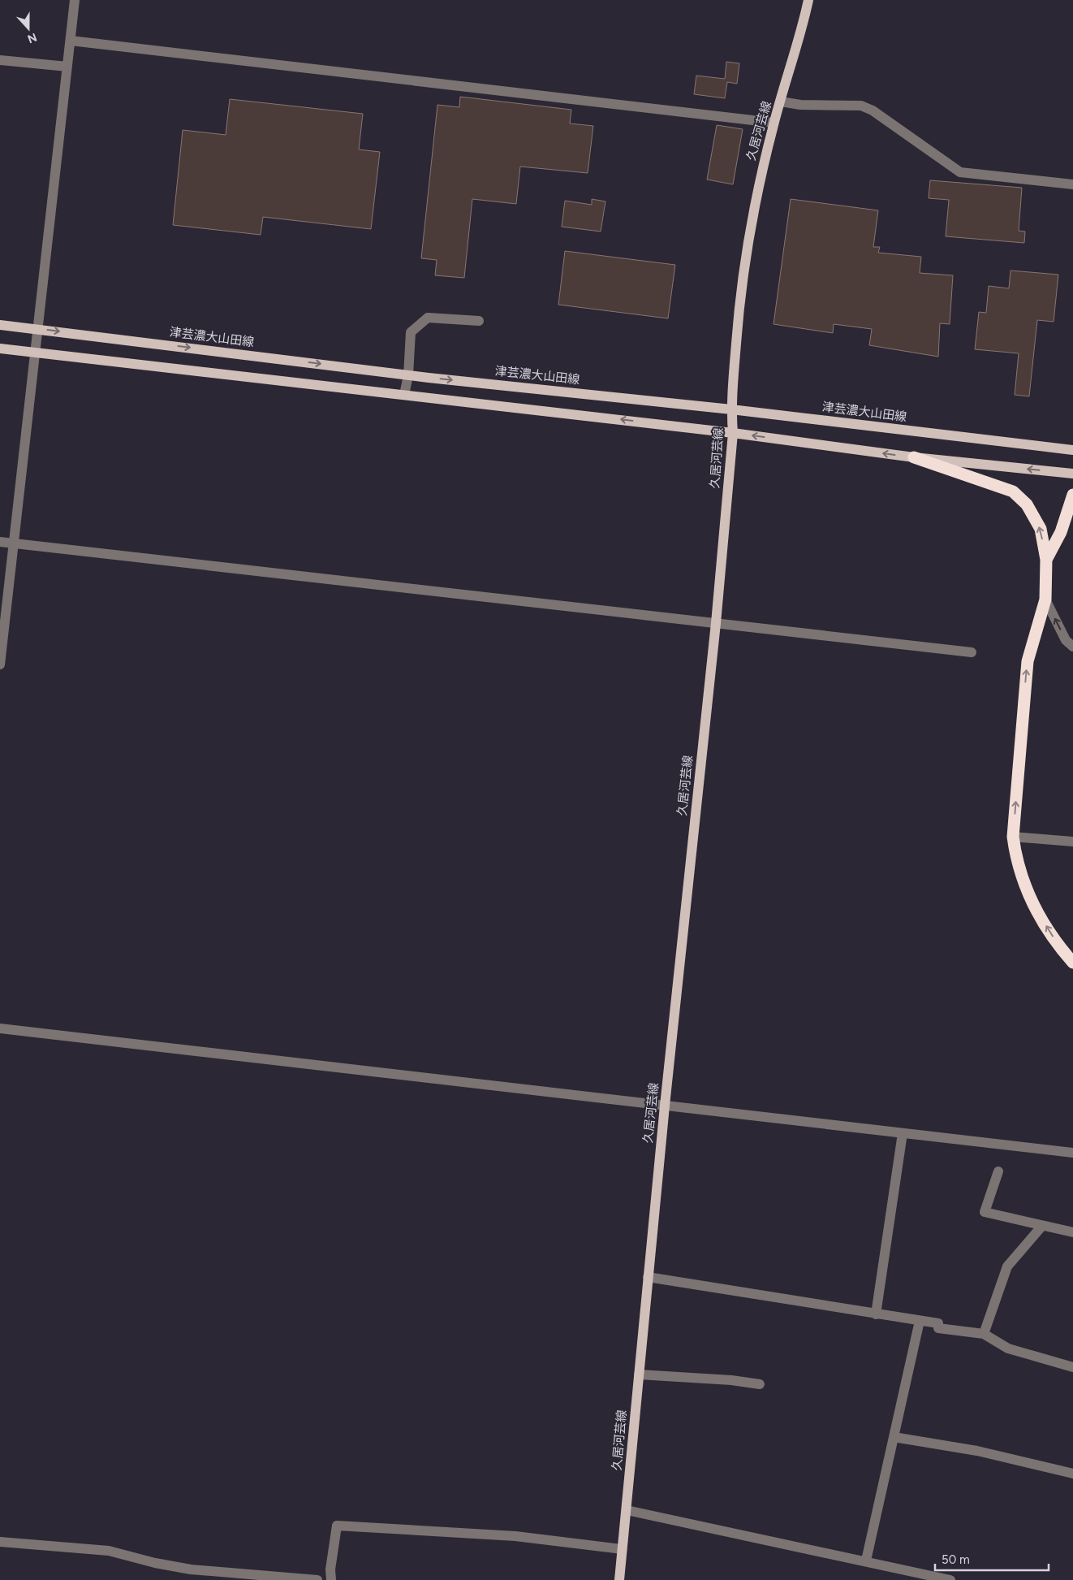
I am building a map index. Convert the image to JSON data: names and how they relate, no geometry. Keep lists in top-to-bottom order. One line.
{"streets":{"main road":["久居河芸線","津芸濃大山田線"]},"crossings":[["久居河芸線","津芸濃大山田線"]],"scale_bar":"50 m","north":"bottom"}
